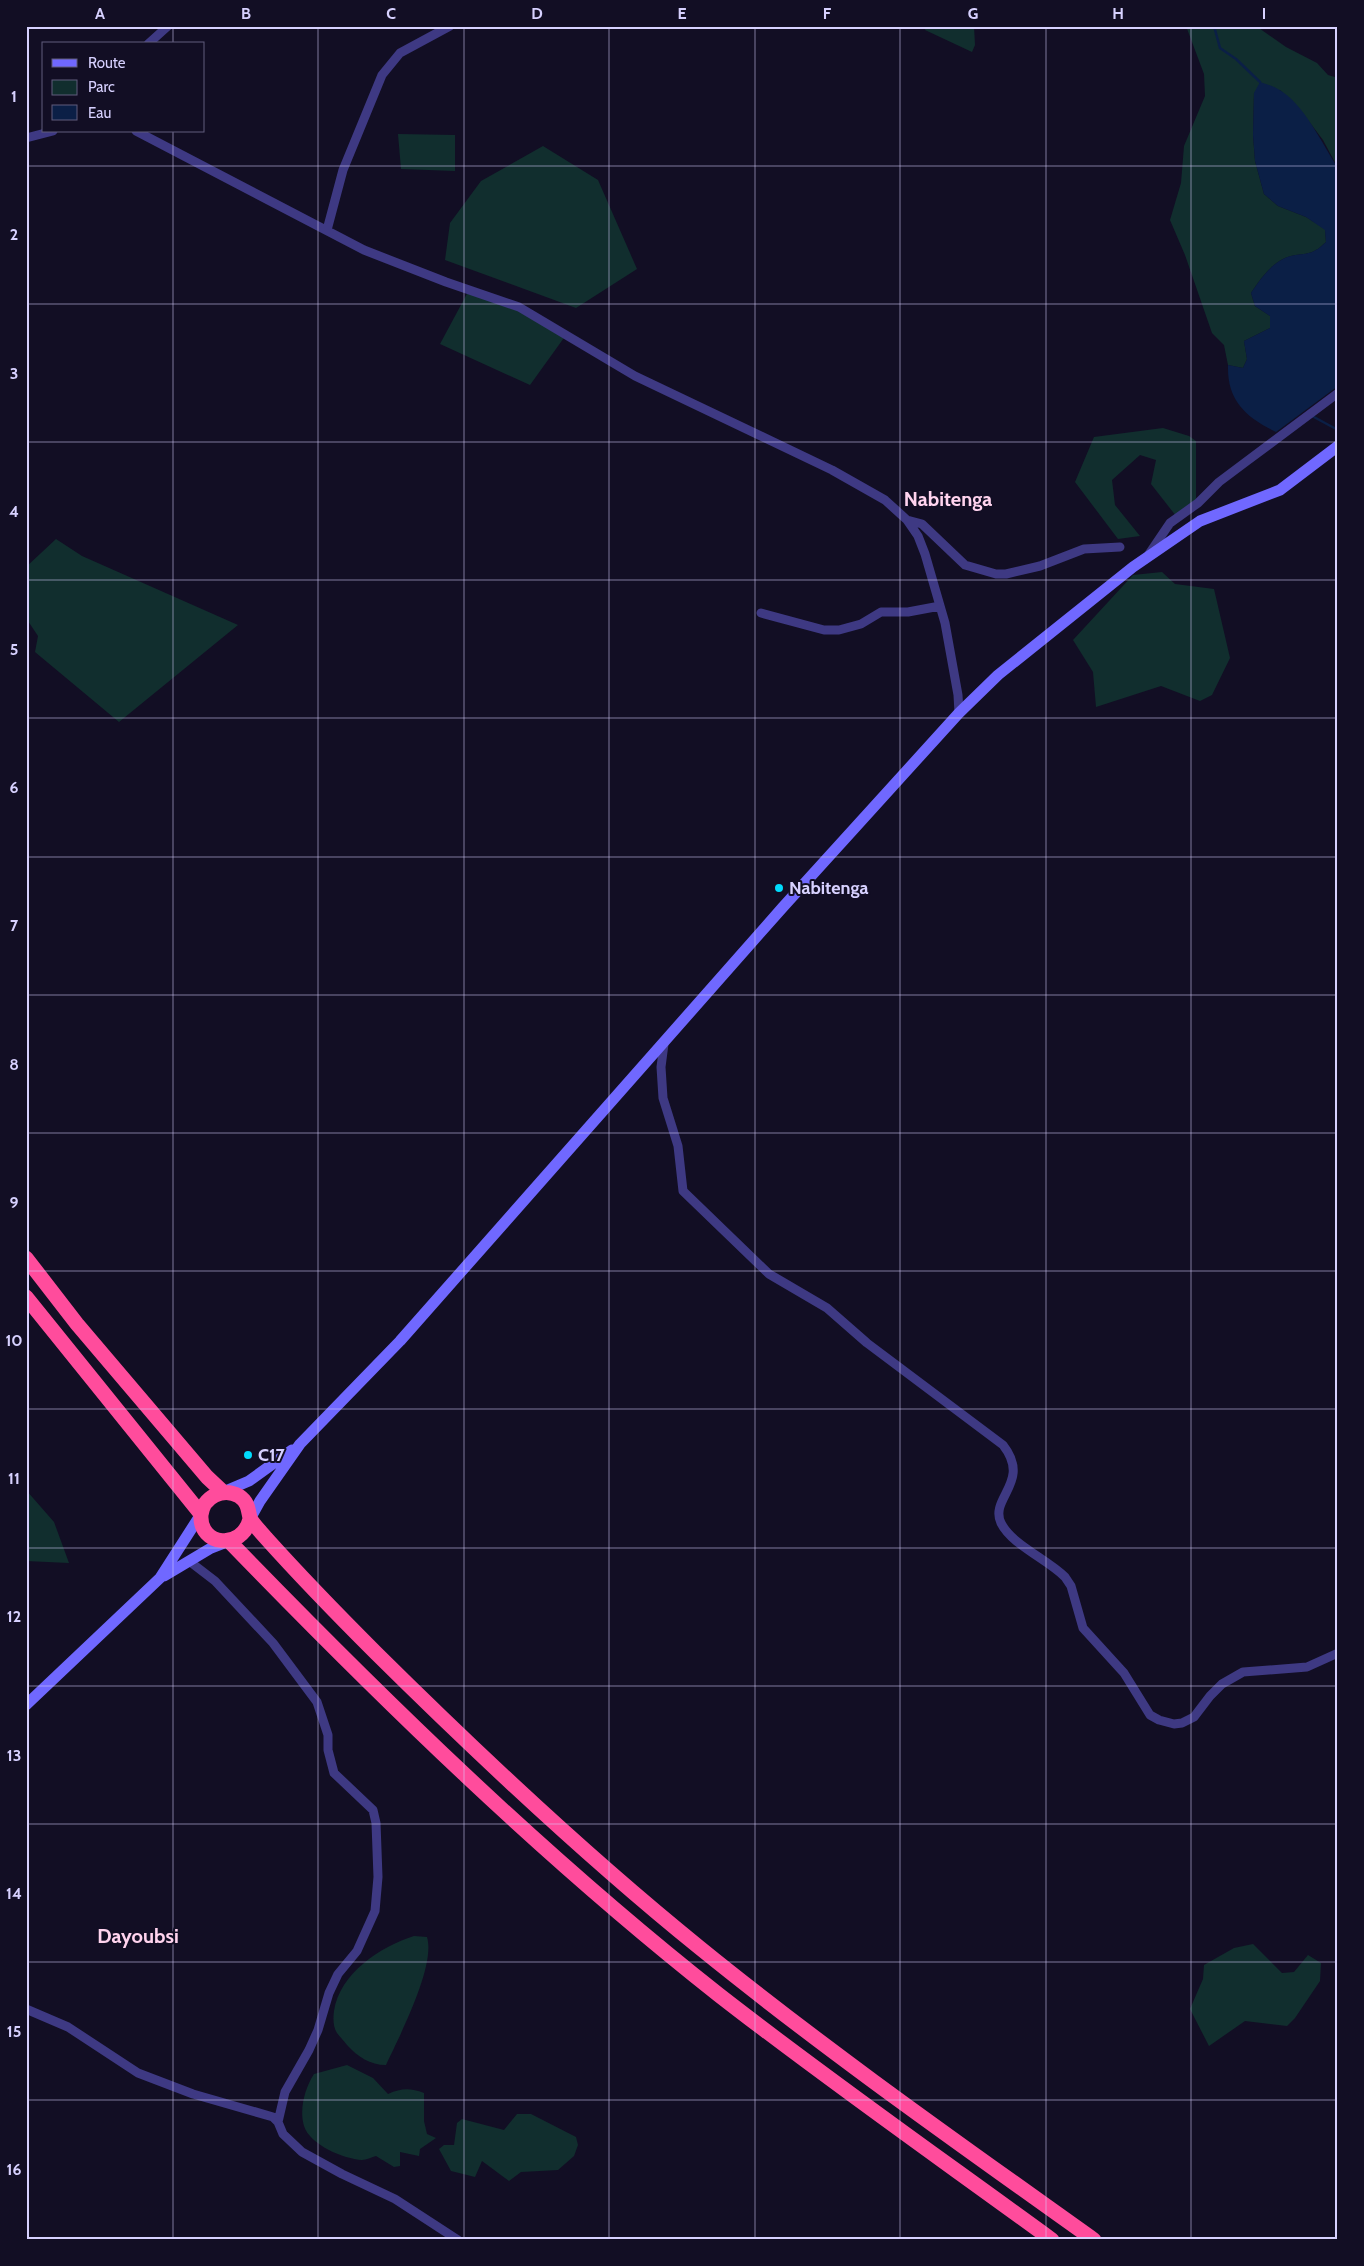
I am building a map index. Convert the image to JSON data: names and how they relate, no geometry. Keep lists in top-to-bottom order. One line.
{"districts":["Nabitenga","Dayoubsi"],"places":["Nabitenga","C17"],"legend":["Route","Parc","Eau"],"grid":{"columns":["A","B","C","D","E","F","G","H","I"],"rows":["1","2","3","4","5","6","7","8","9","10","11","12","13","14","15","16"]}}
